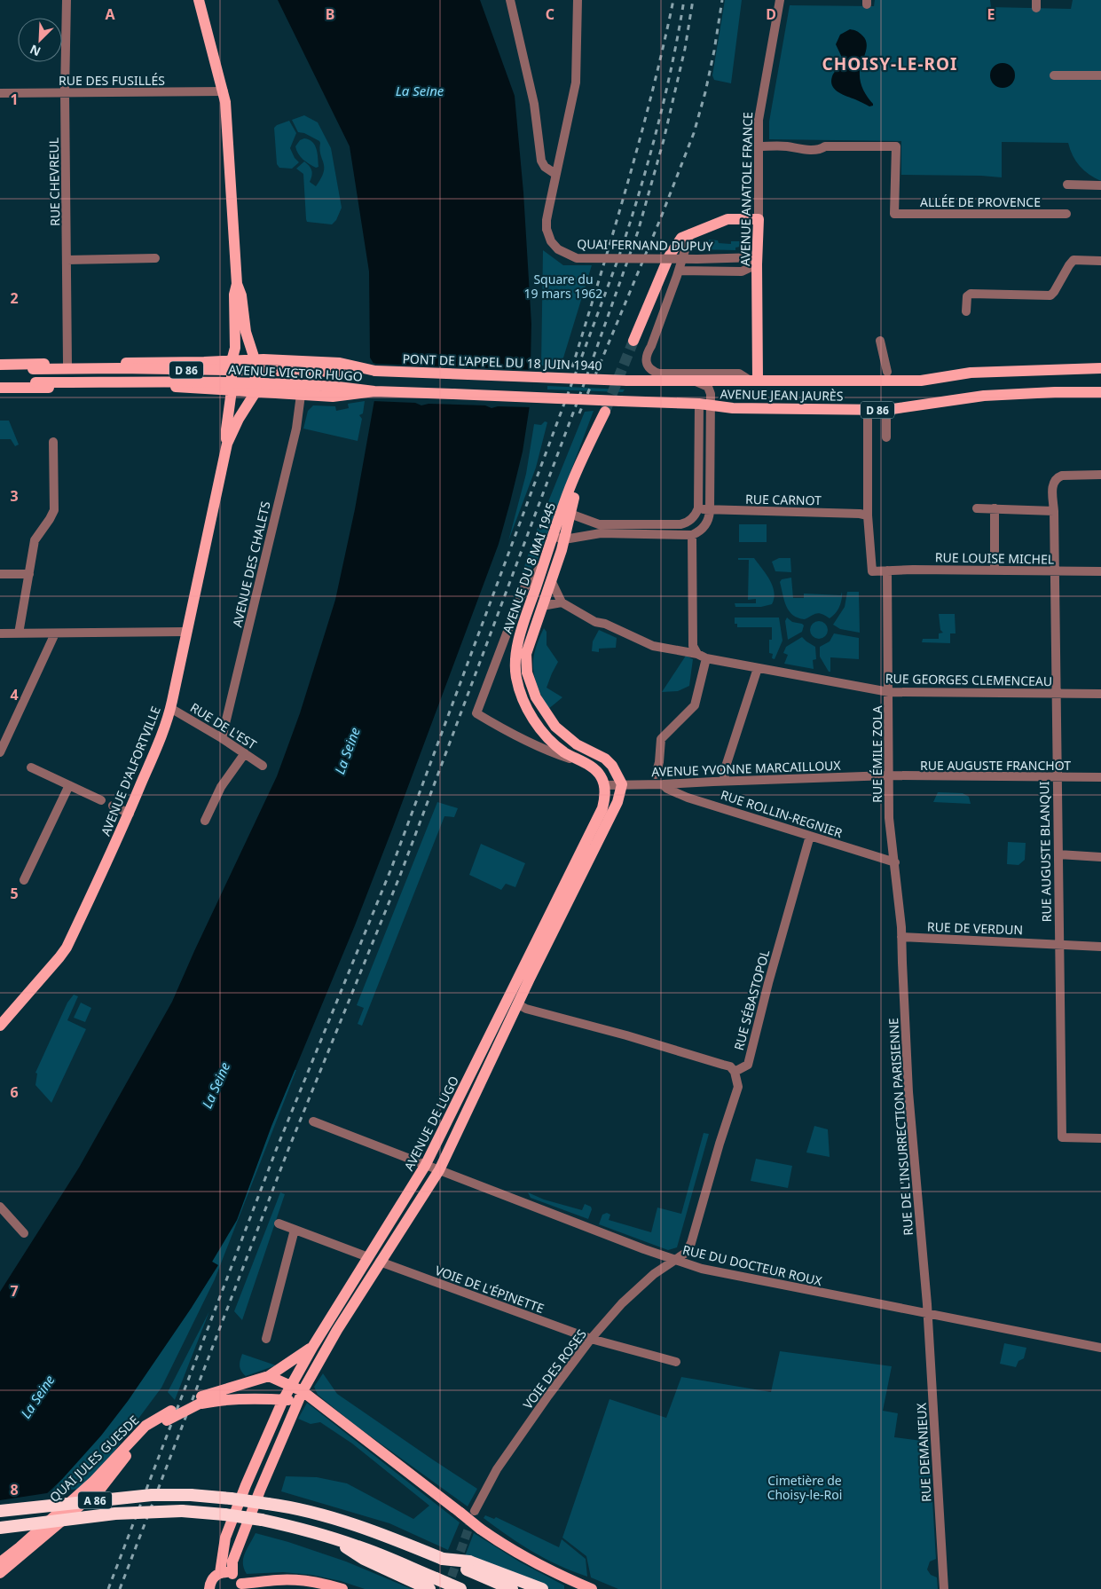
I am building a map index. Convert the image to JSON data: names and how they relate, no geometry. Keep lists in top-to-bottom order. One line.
{"streets":{"highway":["A 86"],"main road":["AVENUE ANATOLE FRANCE","PONT DE L'APPEL DU 18 JUIN 1940","D 86","AVENUE VICTOR HUGO","AVENUE JEAN JAURÈS","AVENUE DU 8 MAI 1945","AVENUE D'ALFORTVILLE","AVENUE DE LUGO","QUAI JULES GUESDE"],"street":["RUE DES FUSILLÉS","RUE CHEVREUL","ALLÉE DE PROVENCE","QUAI FERNAND DUPUY","RUE CARNOT","RUE LOUISE MICHEL","AVENUE DES CHALETS","RUE GEORGES CLEMENCEAU","RUE DE L'EST","RUE ÉMILE ZOLA","RUE AUGUSTE FRANCHOT","AVENUE YVONNE MARCAILLOUX","RUE ROLLIN-REGNIER","RUE AUGUSTE BLANQUI","RUE DE VERDUN","RUE SÉBASTOPOL","RUE DE L'INSURRECTION PARISIENNE","RUE DU DOCTEUR ROUX","VOIE DE L'ÉPINETTE","VOIE DES ROSES","RUE DEMANIEUX"]},"crossings":[["RUE DES FUSILLÉS","RUE CHEVREUL"],["RUE CHEVREUL","AVENUE VICTOR HUGO"],["AVENUE ANATOLE FRANCE","ALLÉE DE PROVENCE"],["AVENUE ANATOLE FRANCE","QUAI FERNAND DUPUY"],["AVENUE ANATOLE FRANCE","AVENUE JEAN JAURÈS"],["PONT DE L'APPEL DU 18 JUIN 1940","AVENUE VICTOR HUGO"],["PONT DE L'APPEL DU 18 JUIN 1940","AVENUE JEAN JAURÈS"],["AVENUE VICTOR HUGO","AVENUE JEAN JAURÈS"],["AVENUE VICTOR HUGO","AVENUE DES CHALETS"],["AVENUE VICTOR HUGO","AVENUE D'ALFORTVILLE"],["RUE LOUISE MICHEL","RUE ÉMILE ZOLA"],["RUE LOUISE MICHEL","RUE AUGUSTE BLANQUI"],["AVENUE DES CHALETS","RUE DE L'EST"],["AVENUE DU 8 MAI 1945","AVENUE YVONNE MARCAILLOUX"],["RUE GEORGES CLEMENCEAU","RUE ÉMILE ZOLA"],["RUE GEORGES CLEMENCEAU","RUE AUGUSTE BLANQUI"],["RUE DE L'EST","AVENUE D'ALFORTVILLE"],["RUE ÉMILE ZOLA","RUE AUGUSTE FRANCHOT"],["RUE ÉMILE ZOLA","AVENUE YVONNE MARCAILLOUX"],["RUE ÉMILE ZOLA","RUE ROLLIN-REGNIER"],["RUE ÉMILE ZOLA","RUE DE VERDUN"],["RUE ÉMILE ZOLA","RUE DE L'INSURRECTION PARISIENNE"],["RUE AUGUSTE FRANCHOT","AVENUE YVONNE MARCAILLOUX"],["RUE AUGUSTE FRANCHOT","RUE AUGUSTE BLANQUI"],["AVENUE YVONNE MARCAILLOUX","RUE ROLLIN-REGNIER"],["AVENUE YVONNE MARCAILLOUX","AVENUE DE LUGO"],["RUE ROLLIN-REGNIER","RUE SÉBASTOPOL"],["RUE AUGUSTE BLANQUI","RUE DE VERDUN"],["RUE DE VERDUN","RUE DE L'INSURRECTION PARISIENNE"],["AVENUE DE LUGO","RUE DU DOCTEUR ROUX"],["AVENUE DE LUGO","QUAI JULES GUESDE"],["RUE DE L'INSURRECTION PARISIENNE","RUE DU DOCTEUR ROUX"],["RUE DE L'INSURRECTION PARISIENNE","RUE DEMANIEUX"],["RUE DU DOCTEUR ROUX","VOIE DES ROSES"],["RUE DU DOCTEUR ROUX","RUE DEMANIEUX"],["VOIE DE L'ÉPINETTE","VOIE DES ROSES"]],"districts":["CHOISY-LE-ROI"],"water":["La Seine"],"parks":["Square du 19 mars 1962","Cimetière de Choisy-le-Roi"],"north":"bottom left","grid":{"columns":["A","B","C","D","E"],"rows":["1","2","3","4","5","6","7","8"]}}
